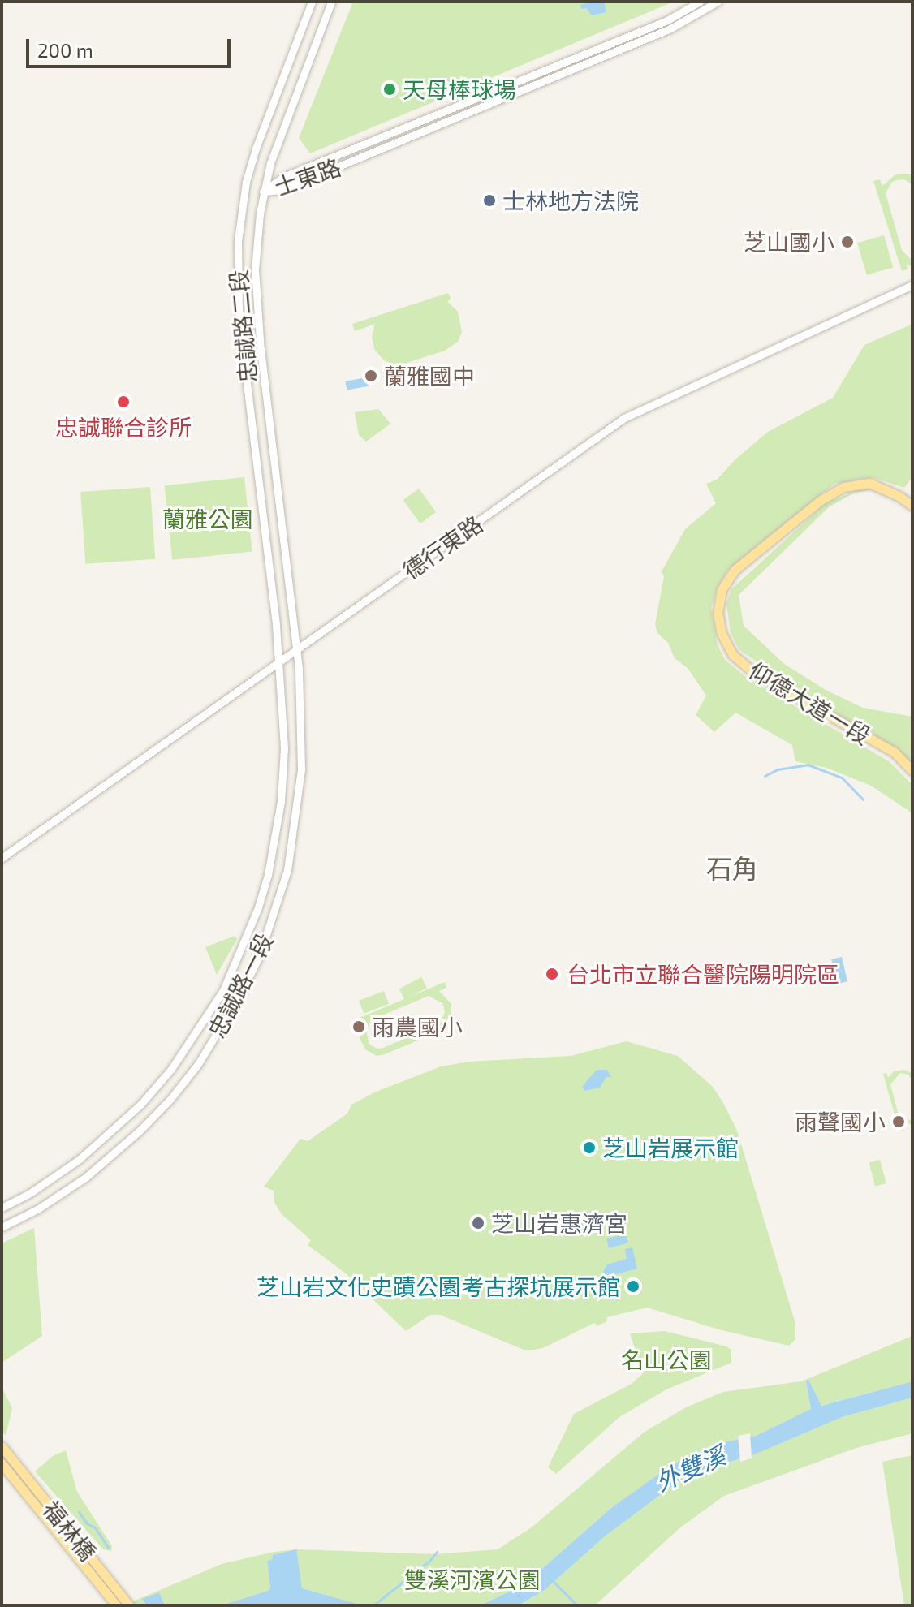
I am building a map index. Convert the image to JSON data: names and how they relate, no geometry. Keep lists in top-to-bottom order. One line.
{"streets":{"main road":["仰德大道一段","福林橋"],"street":["士東路","忠誠路二段","德行東路","忠誠路一段"]},"crossings":[["士東路","忠誠路二段"],["忠誠路二段","德行東路"],["忠誠路二段","忠誠路一段"],["德行東路","忠誠路一段"]],"districts":["石角"],"water":["外雙溪"],"parks":["蘭雅公園","名山公園","雙溪河濱公園"],"places":["天母棒球場","士林地方法院","芝山國小","蘭雅國中","忠誠聯合診所","台北市立聯合醫院陽明院區","雨農國小","雨聲國小","芝山岩展示館","芝山岩惠濟宮","芝山岩文化史蹟公園考古探坑展示館"],"scale_bar":"200 m"}
